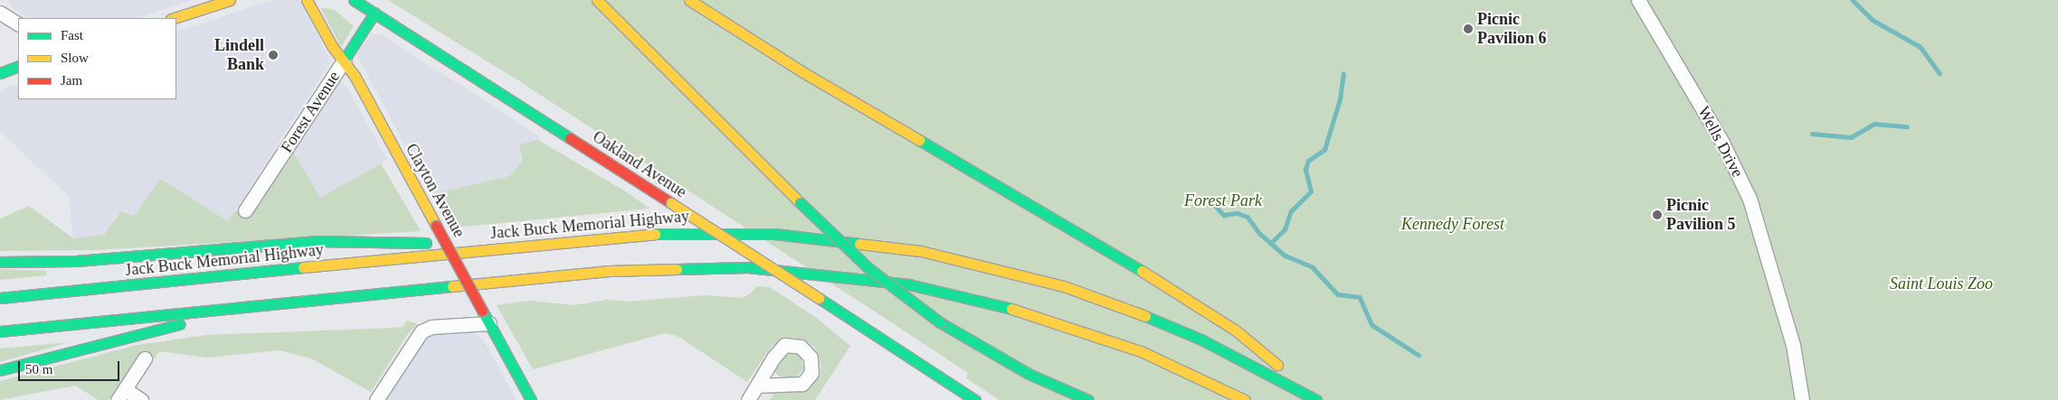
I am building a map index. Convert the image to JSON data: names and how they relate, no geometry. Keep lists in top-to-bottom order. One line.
{"streets":{"main road":["Forest Avenue","Oakland Avenue","Clayton Avenue","Jack Buck Memorial Highway"],"street":["Wells Drive"]},"crossings":[["Forest Avenue","Oakland Avenue"],["Forest Avenue","Clayton Avenue"]],"parks":["Forest Park","Kennedy Forest","Saint Louis Zoo"],"places":["Picnic Pavilion 6","Lindell Bank","Picnic Pavilion 5"],"legend":["Fast","Slow","Jam"],"scale_bar":"50 m"}
